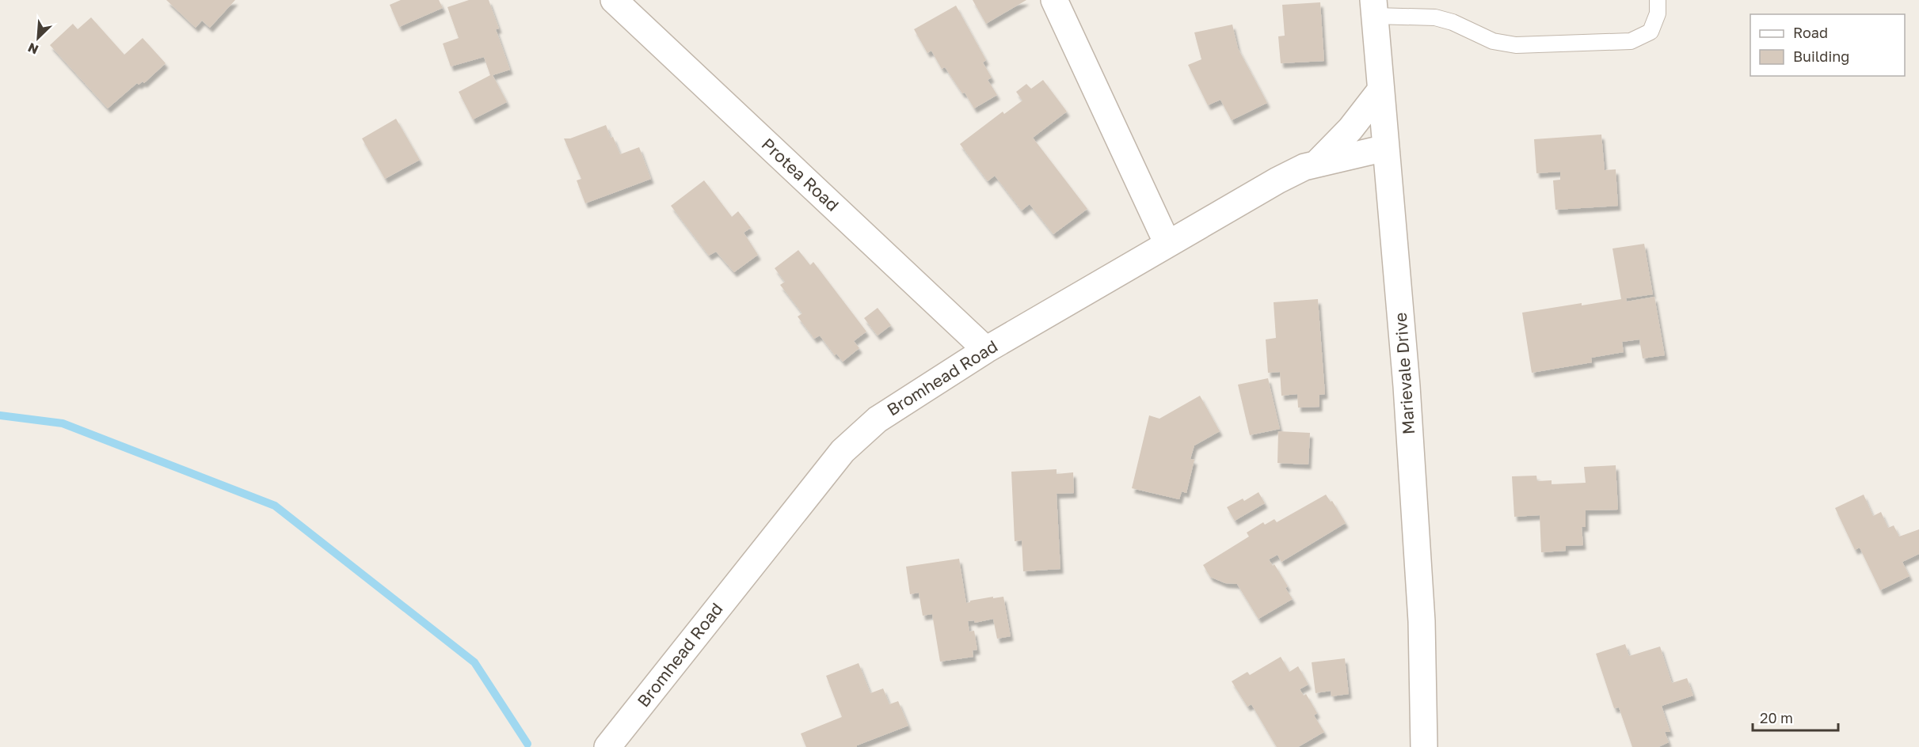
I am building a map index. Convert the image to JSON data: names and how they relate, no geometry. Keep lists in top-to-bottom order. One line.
{"streets":{"street":["Protea Road","Marievale Drive","Bromhead Road"]},"crossings":[["Protea Road","Bromhead Road"],["Marievale Drive","Bromhead Road"]],"legend":["Road","Building"],"scale_bar":"20 m","north":"bottom left"}
